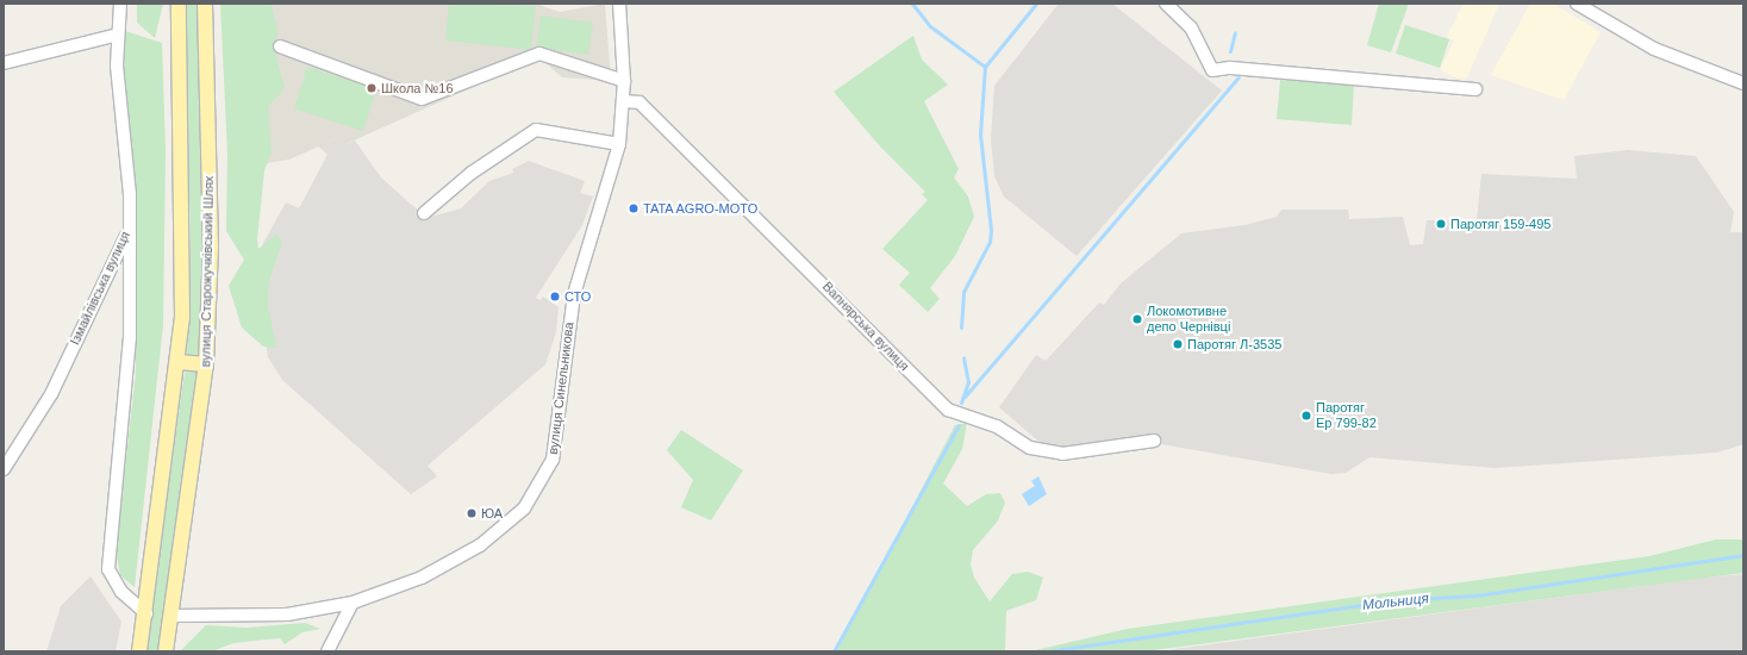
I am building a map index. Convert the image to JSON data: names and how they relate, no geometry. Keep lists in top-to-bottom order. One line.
{"streets":{"main road":["вулиця Старожучківський Шлях"],"street":["Ізмайлівська вулиця","Вапнярська вулиця","вулиця Синельникова"]},"crossings":[["вулиця Старожучківський Шлях","вулиця Синельникова"],["Вапнярська вулиця","вулиця Синельникова"]],"water":["Мольниця"],"places":["Школа №16","TATA AGRO-MOTO","Паротяг 159-495","СТО","Локомотивне депо Чернівці","Паротяг Л-3535","Паротяг Ер 799-82","ЮА"]}
